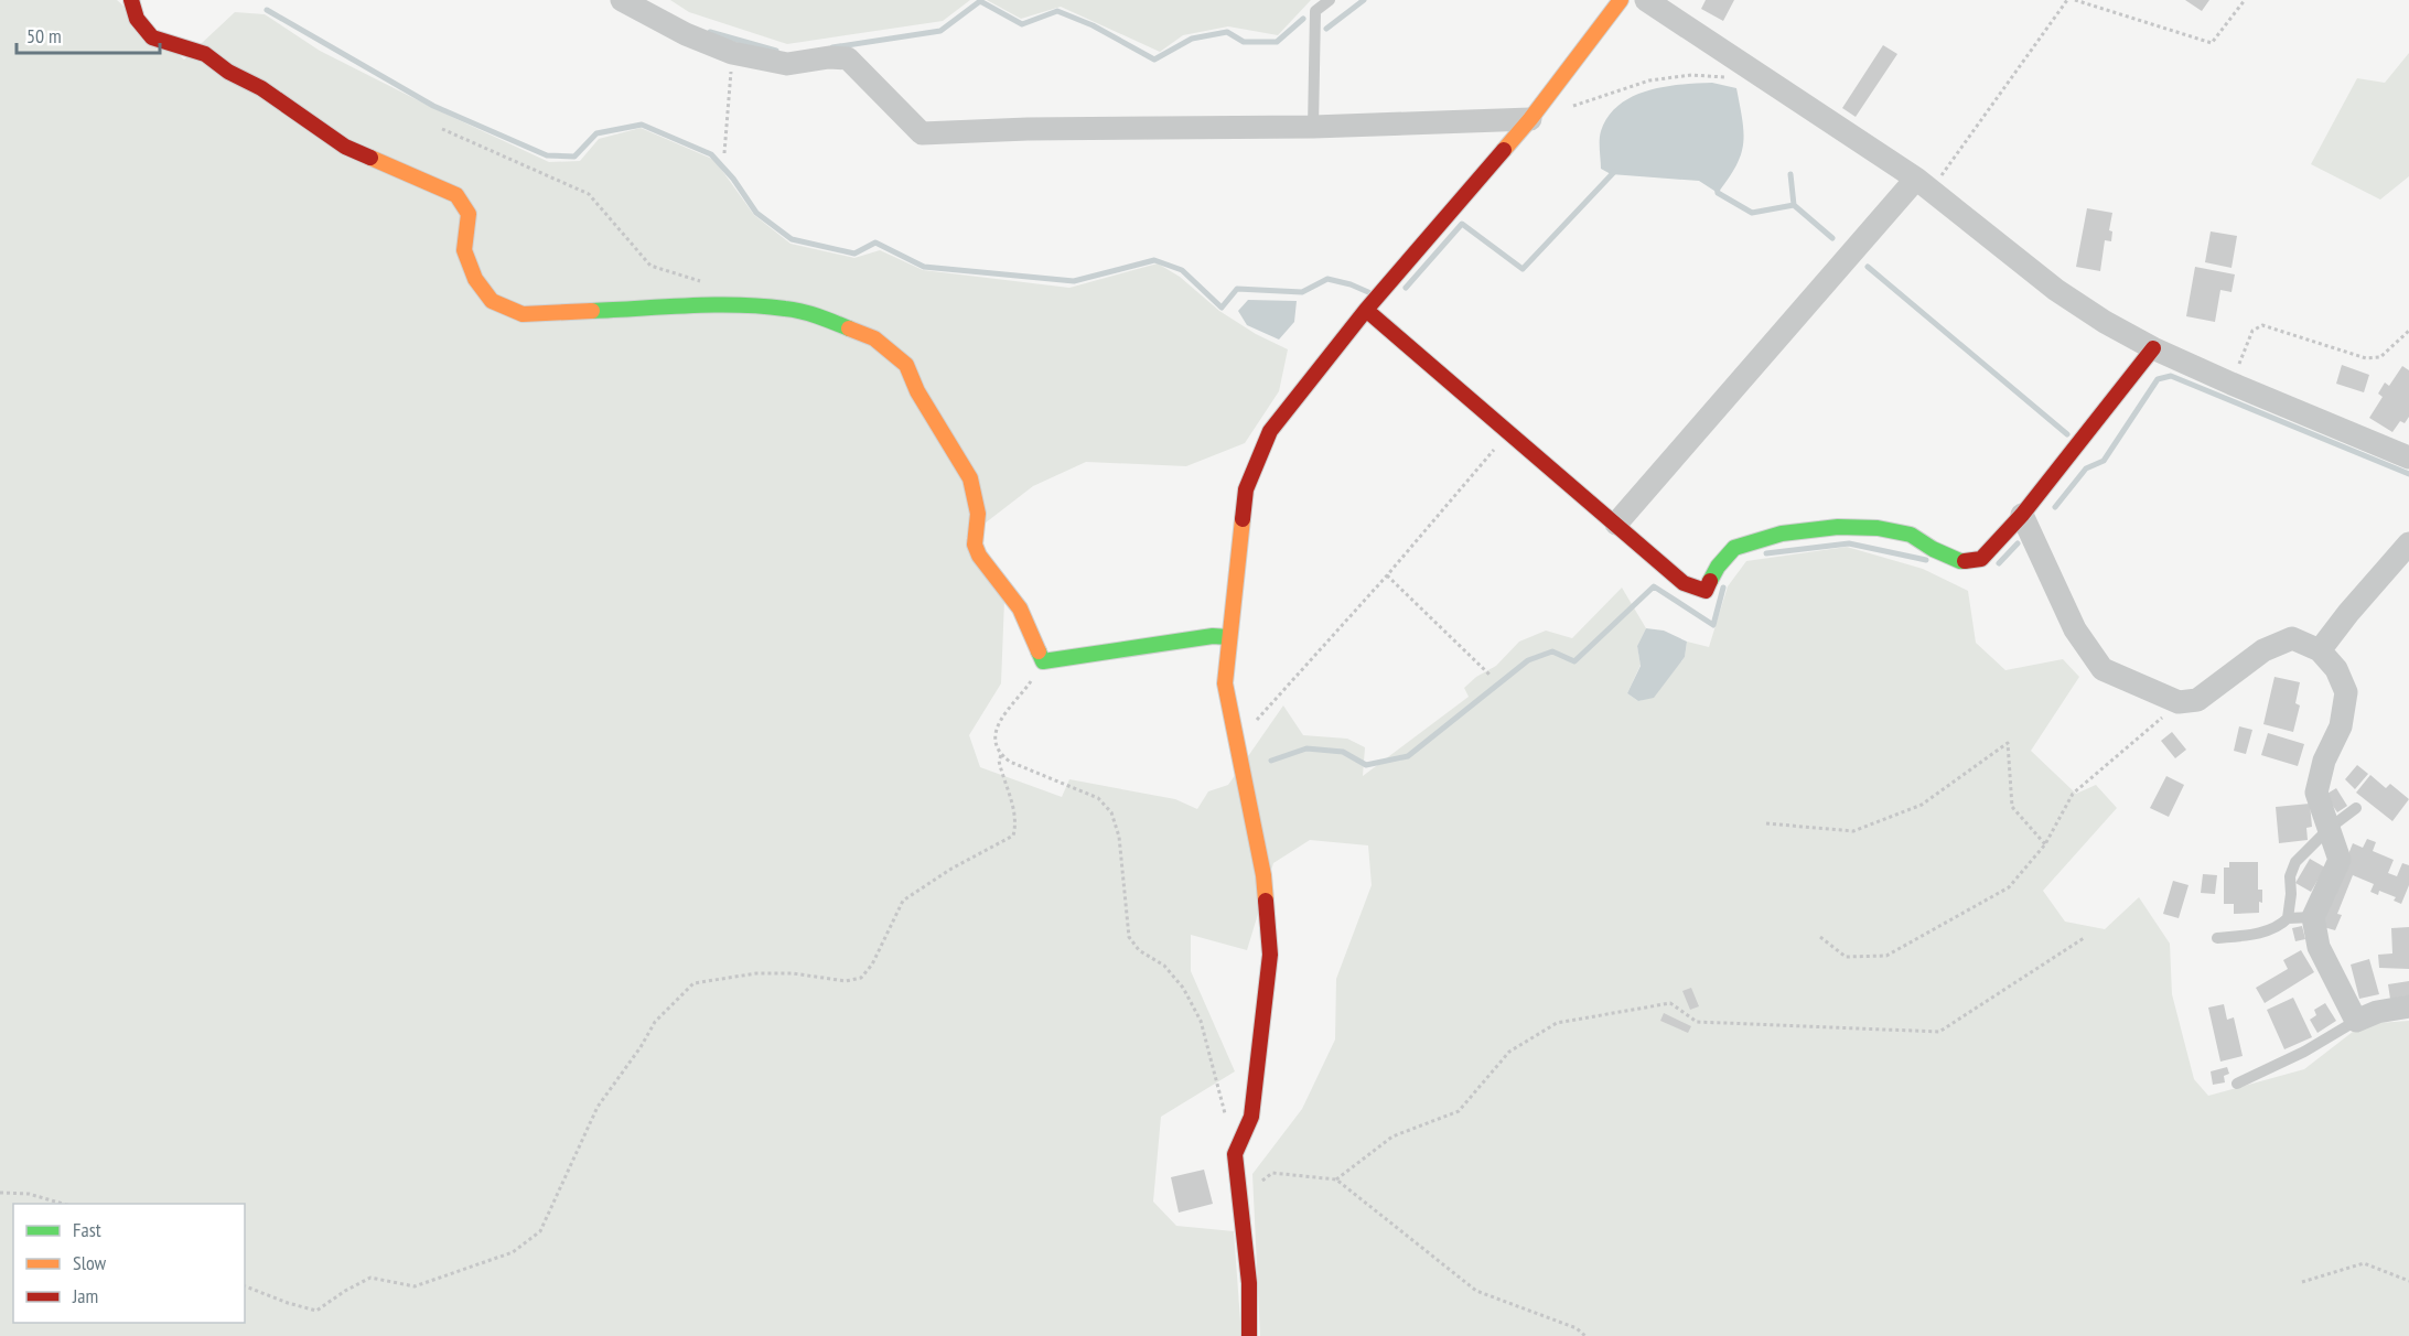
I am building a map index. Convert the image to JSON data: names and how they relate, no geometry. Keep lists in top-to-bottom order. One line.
{"legend":["Fast","Slow","Jam"],"scale_bar":"50 m"}
